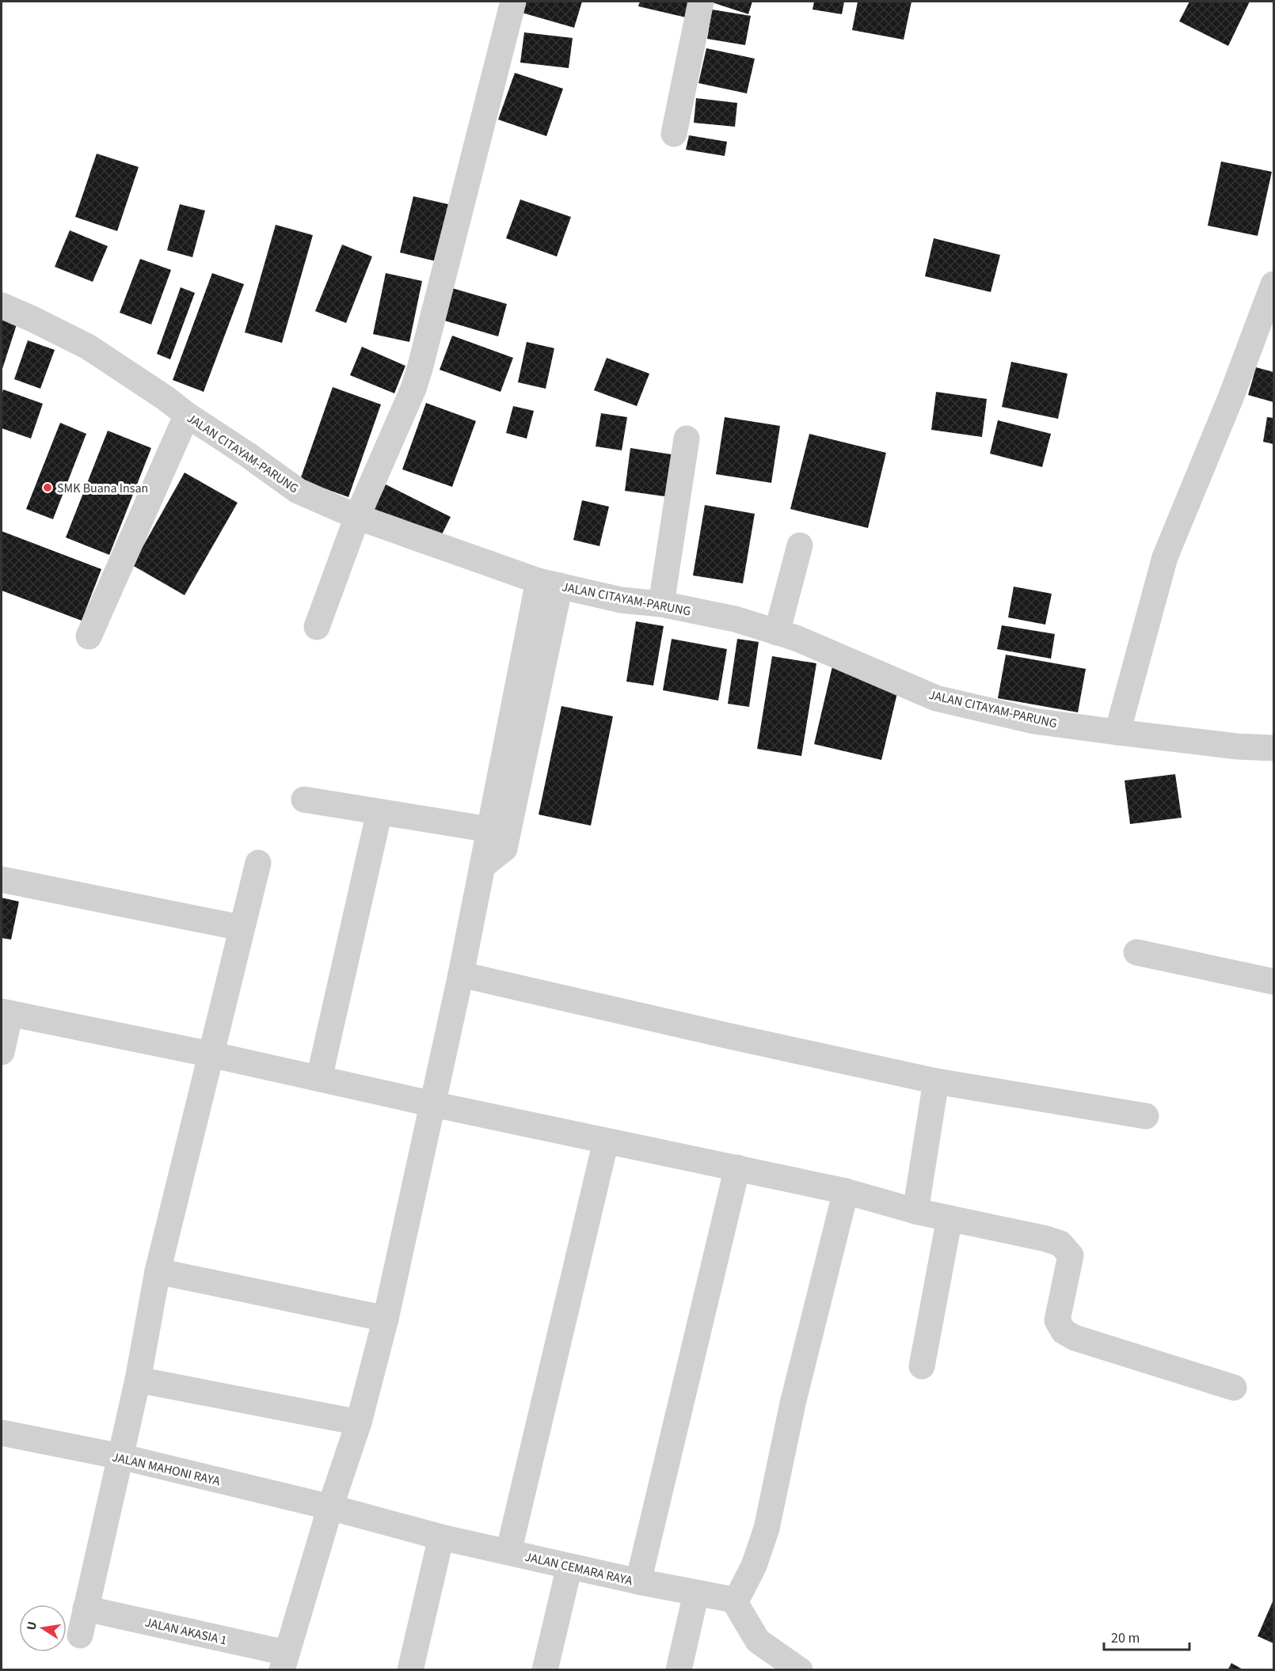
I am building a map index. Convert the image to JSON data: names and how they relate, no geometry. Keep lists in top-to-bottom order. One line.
{"streets":{"street":["JALAN CITAYAM-PARUNG","JALAN MAHONI RAYA","JALAN CEMARA RAYA","JALAN AKASIA 1"]},"crossings":[["JALAN MAHONI RAYA","JALAN CEMARA RAYA"]],"places":["SMK Buana Insan"],"scale_bar":"20 m","north":"left"}
